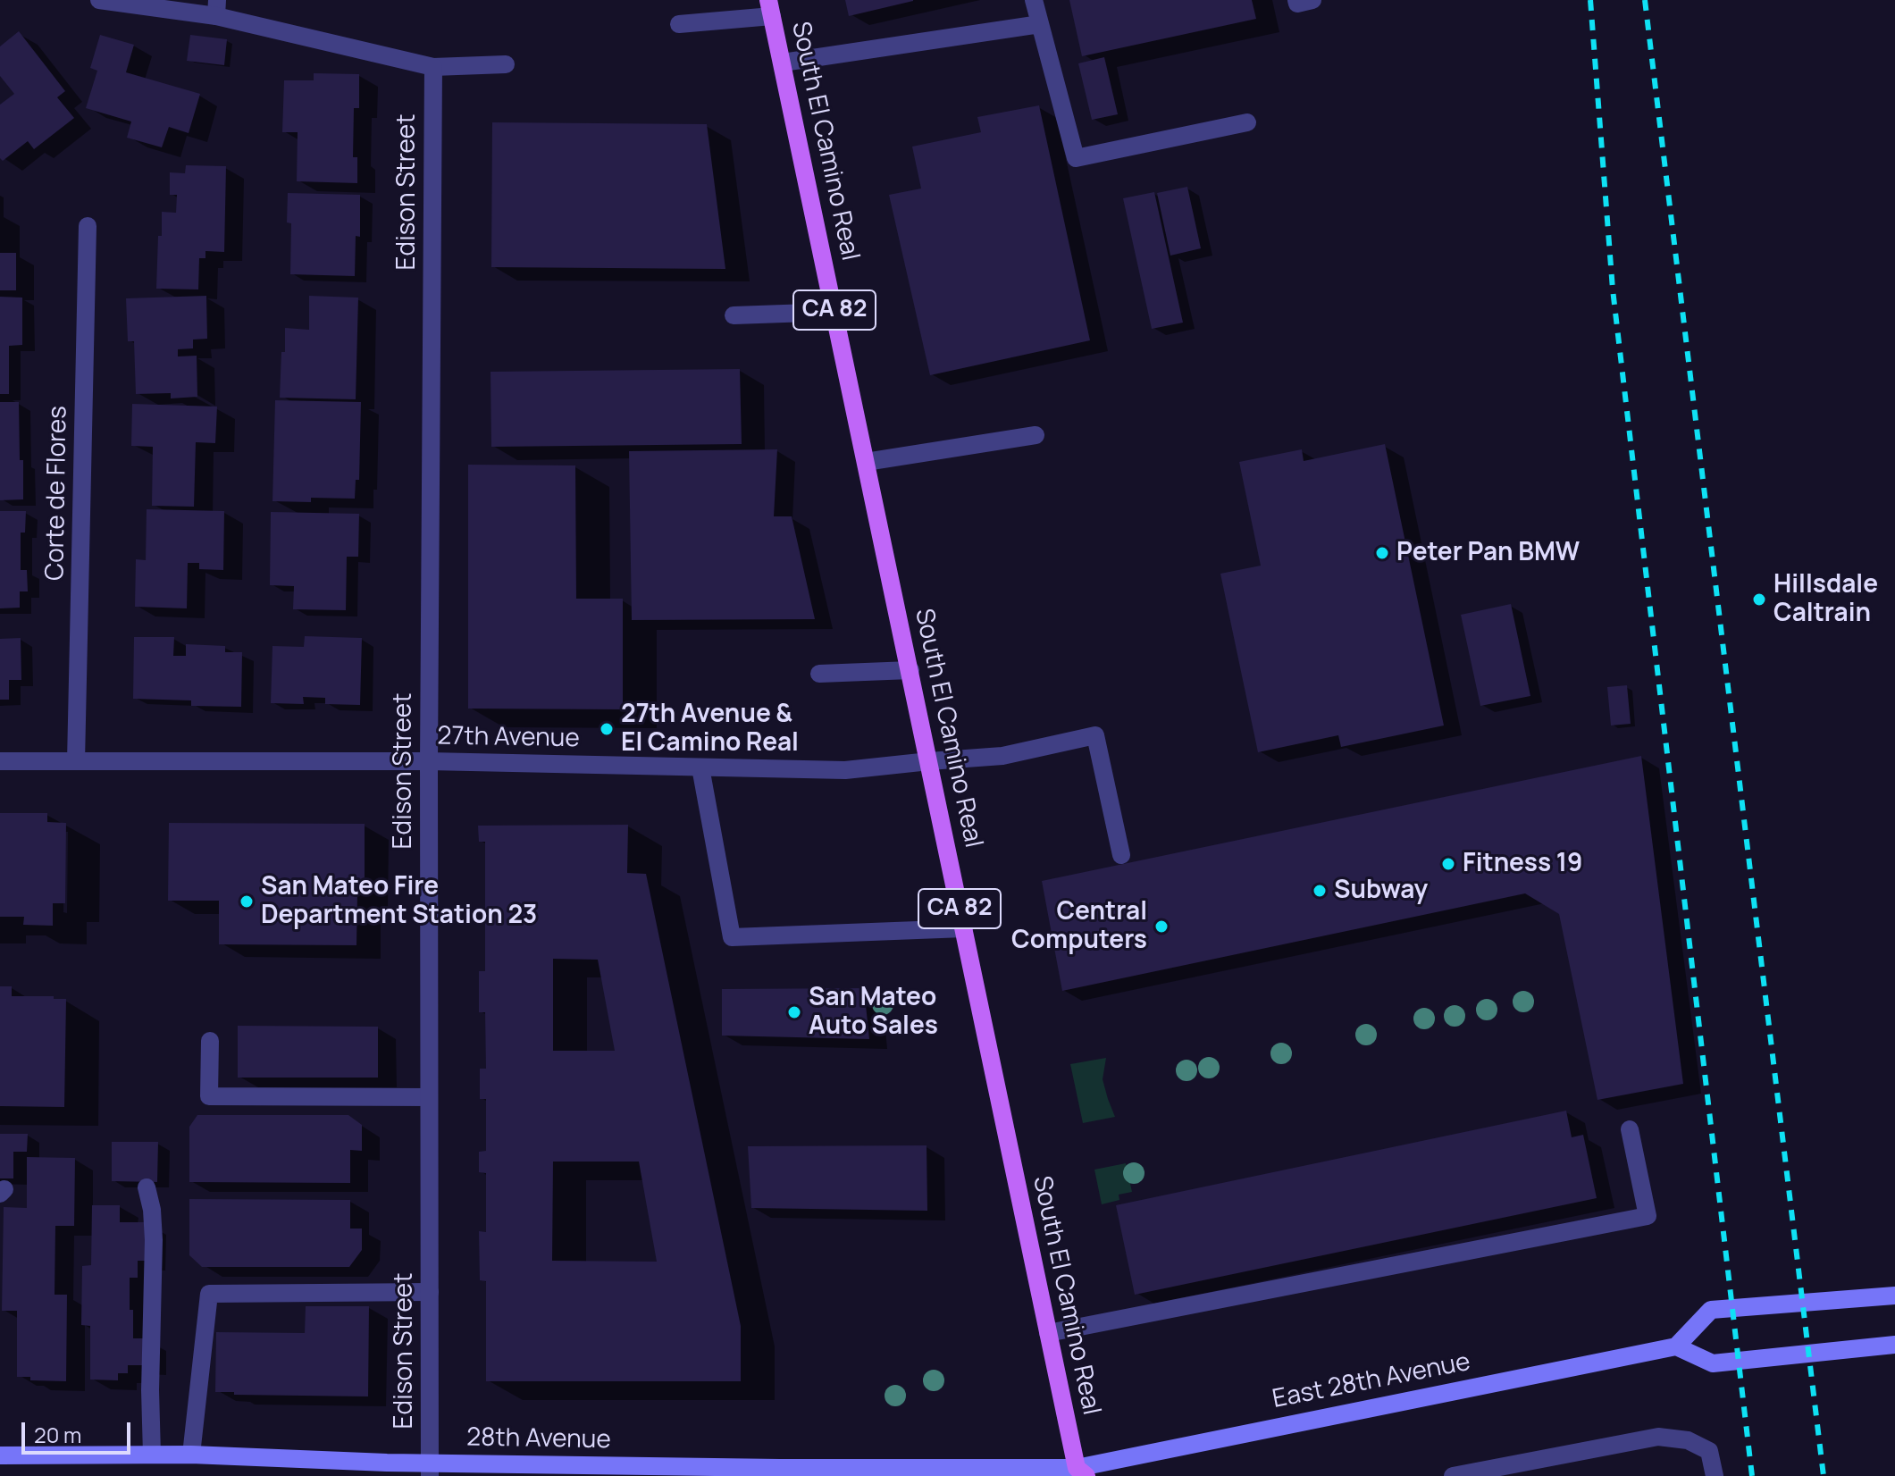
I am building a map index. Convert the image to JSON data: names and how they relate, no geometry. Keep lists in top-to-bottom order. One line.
{"streets":{"main road":["South El Camino Real","CA 82"],"street":["Edison Street","Corte de Flores","27th Avenue","East 28th Avenue","28th Avenue"]},"crossings":[["South El Camino Real","27th Avenue"],["South El Camino Real","East 28th Avenue"],["South El Camino Real","28th Avenue"],["Edison Street","27th Avenue"],["Edison Street","28th Avenue"],["Corte de Flores","27th Avenue"],["East 28th Avenue","28th Avenue"]],"places":["Peter Pan BMW","Hillsdale Caltrain","27th Avenue & El Camino Real","Fitness 19","Subway","San Mateo Fire Department Station 23","Central Computers","San Mateo Auto Sales"],"scale_bar":"20 m"}
